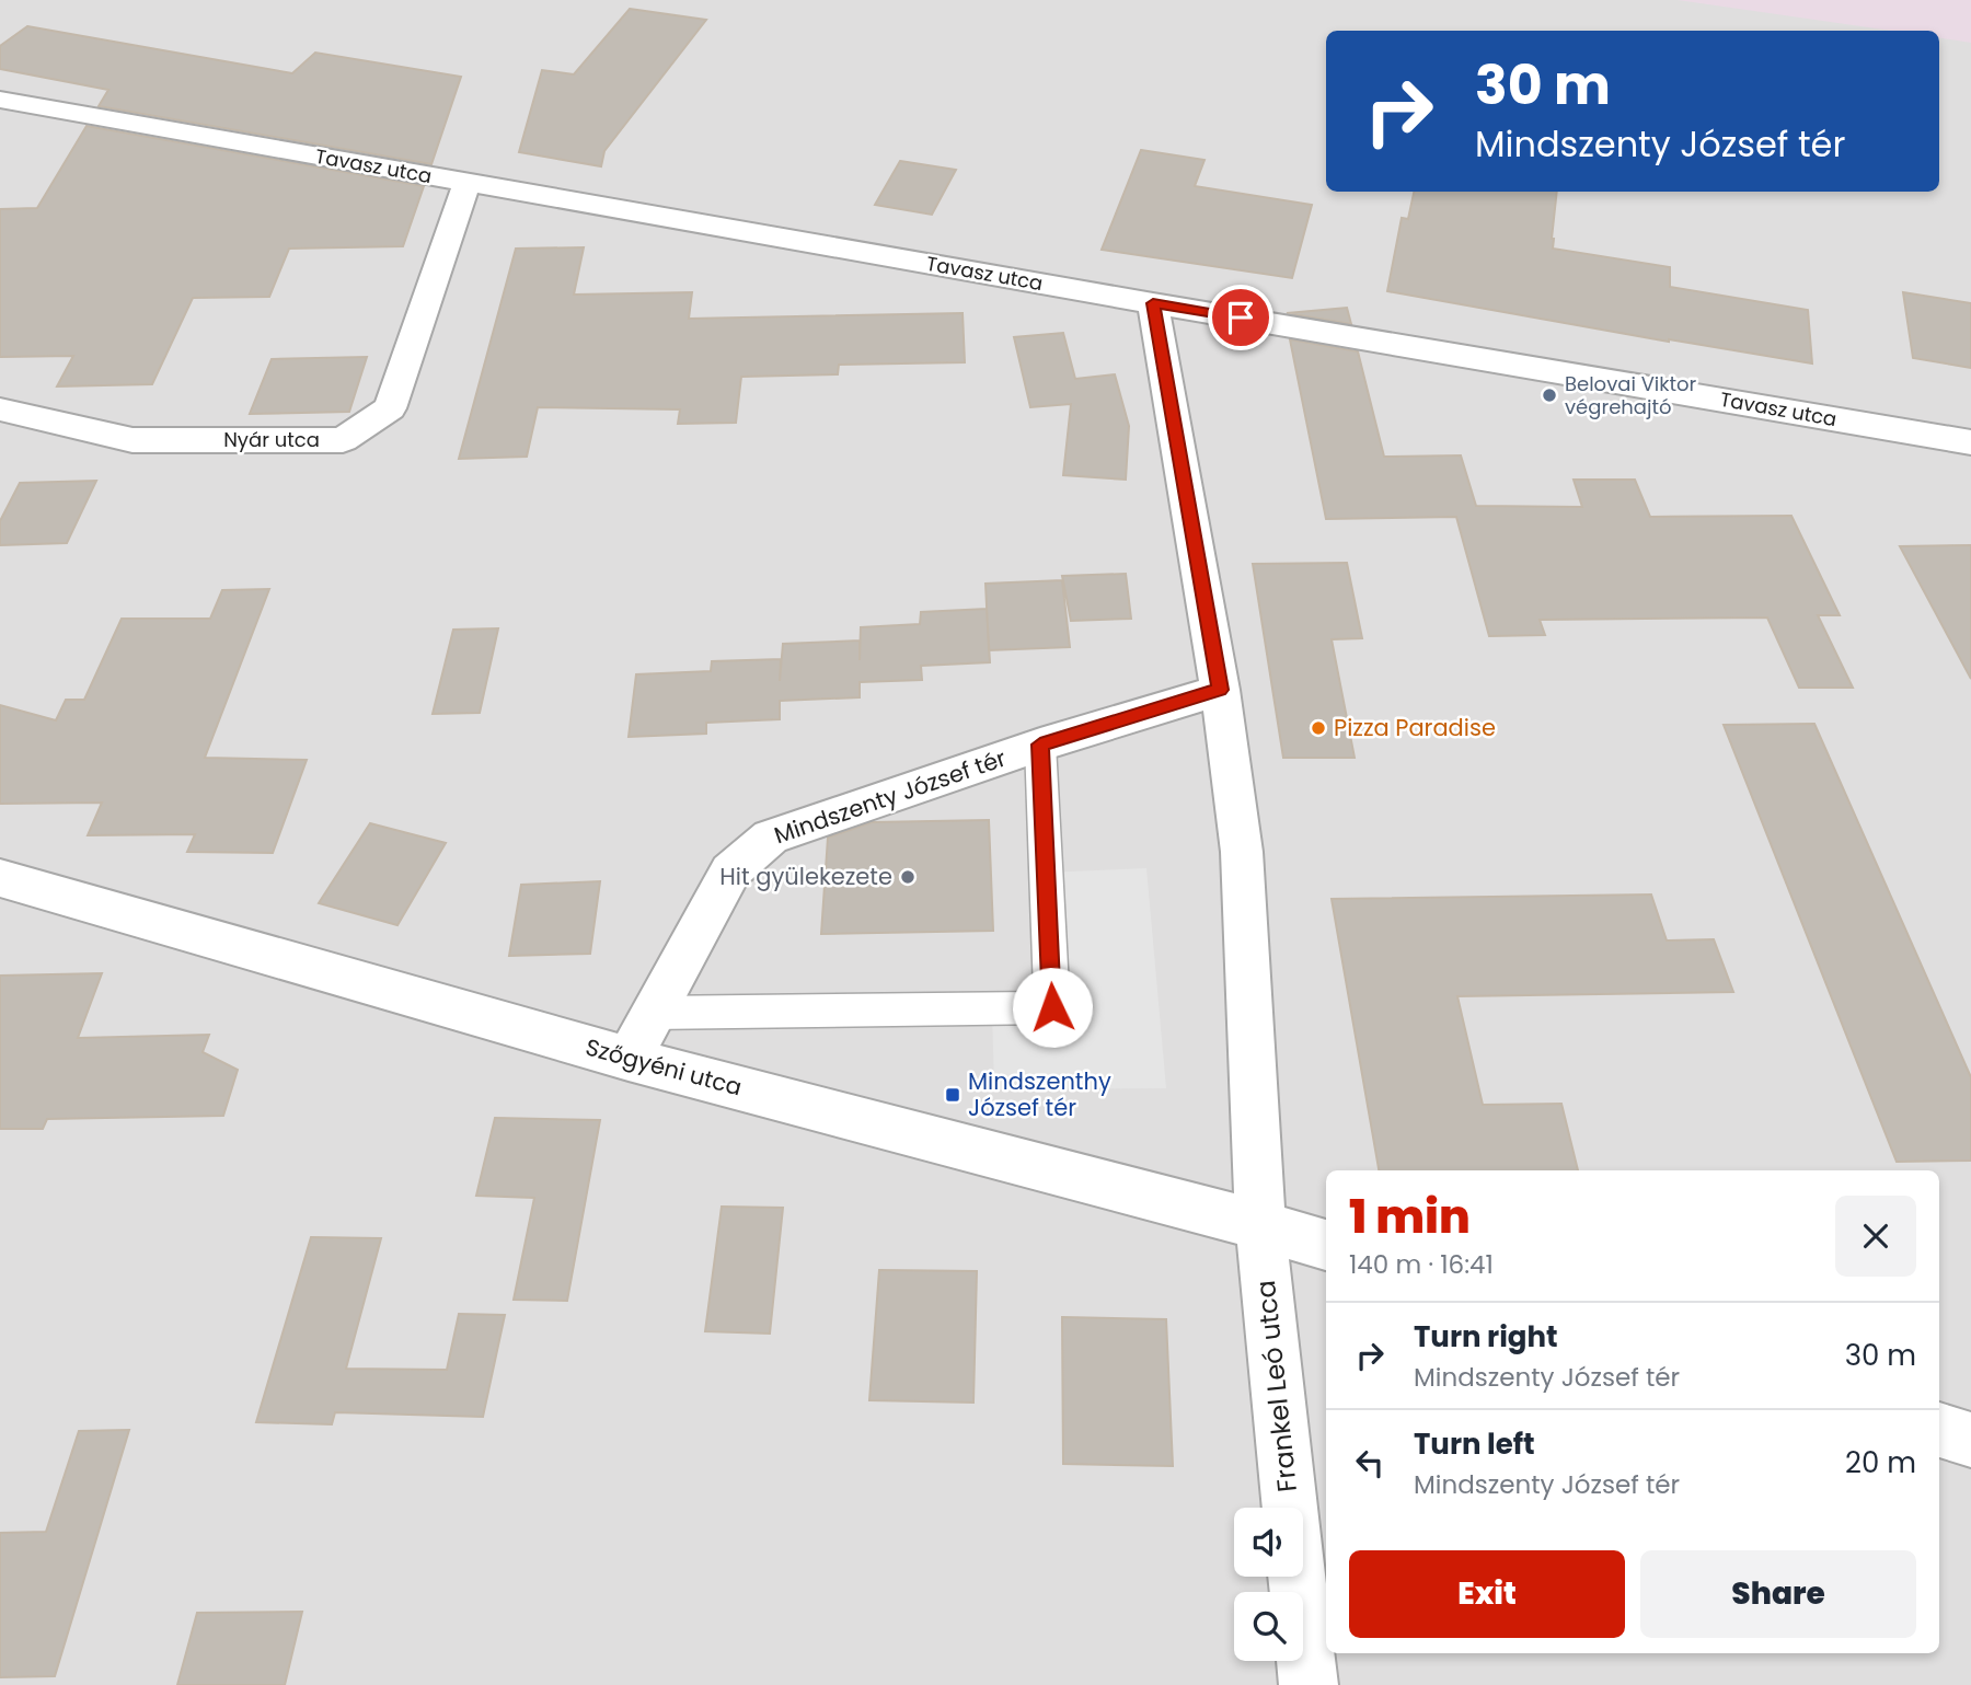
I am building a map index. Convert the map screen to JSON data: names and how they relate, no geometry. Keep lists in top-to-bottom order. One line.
{"streets":{"street":["Tavasz utca","Nyár utca","Mindszenty József tér","Szőgyéni utca","Frankel Leó utca"]},"crossings":[["Tavasz utca","Nyár utca"],["Mindszenty József tér","Szőgyéni utca"],["Szőgyéni utca","Frankel Leó utca"]],"places":{"other":["Belovai Viktor végrehajtó","Pizza Paradise","Hit gyülekezete"],"transit":["Mindszenthy József tér"]},"page":{"turn":["30 m","Mindszenty József tér"],"heading":["1 min","140 m · 16:41"],"list":[{"name":"Turn right","note":"Mindszenty József tér","value":"30 m"},{"name":"Turn left","note":"Mindszenty József tér","value":"20 m"}],"buttons":["Exit","Share"]}}
